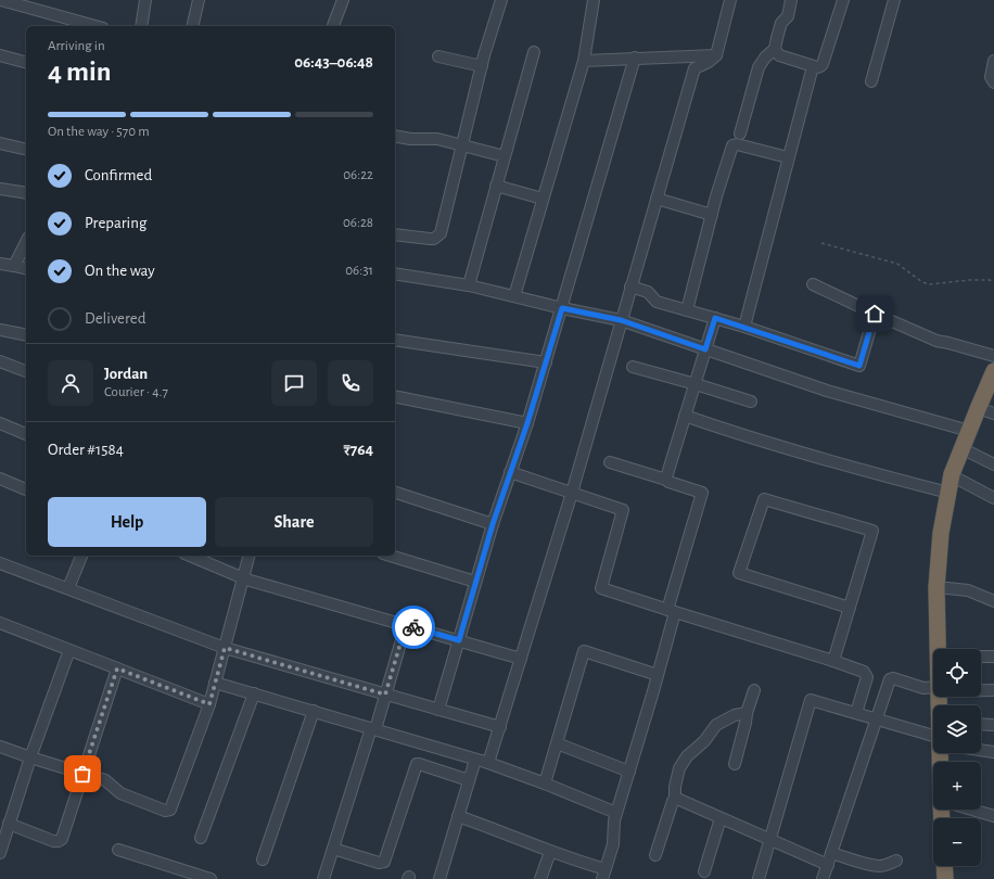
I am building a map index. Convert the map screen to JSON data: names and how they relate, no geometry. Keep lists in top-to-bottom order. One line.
{"page":{"heading":["4 min","Arriving in","06:43–06:48"],"panel":["Jordan","Courier · 4.7","Order #1584","₹764"],"bar":"On the way · 570 m","list":[["Confirmed","06:22"],["Preparing","06:28"],["On the way","06:31"],"Delivered"],"buttons":["Help","Share"],"map_buttons":["+","−"]}}
